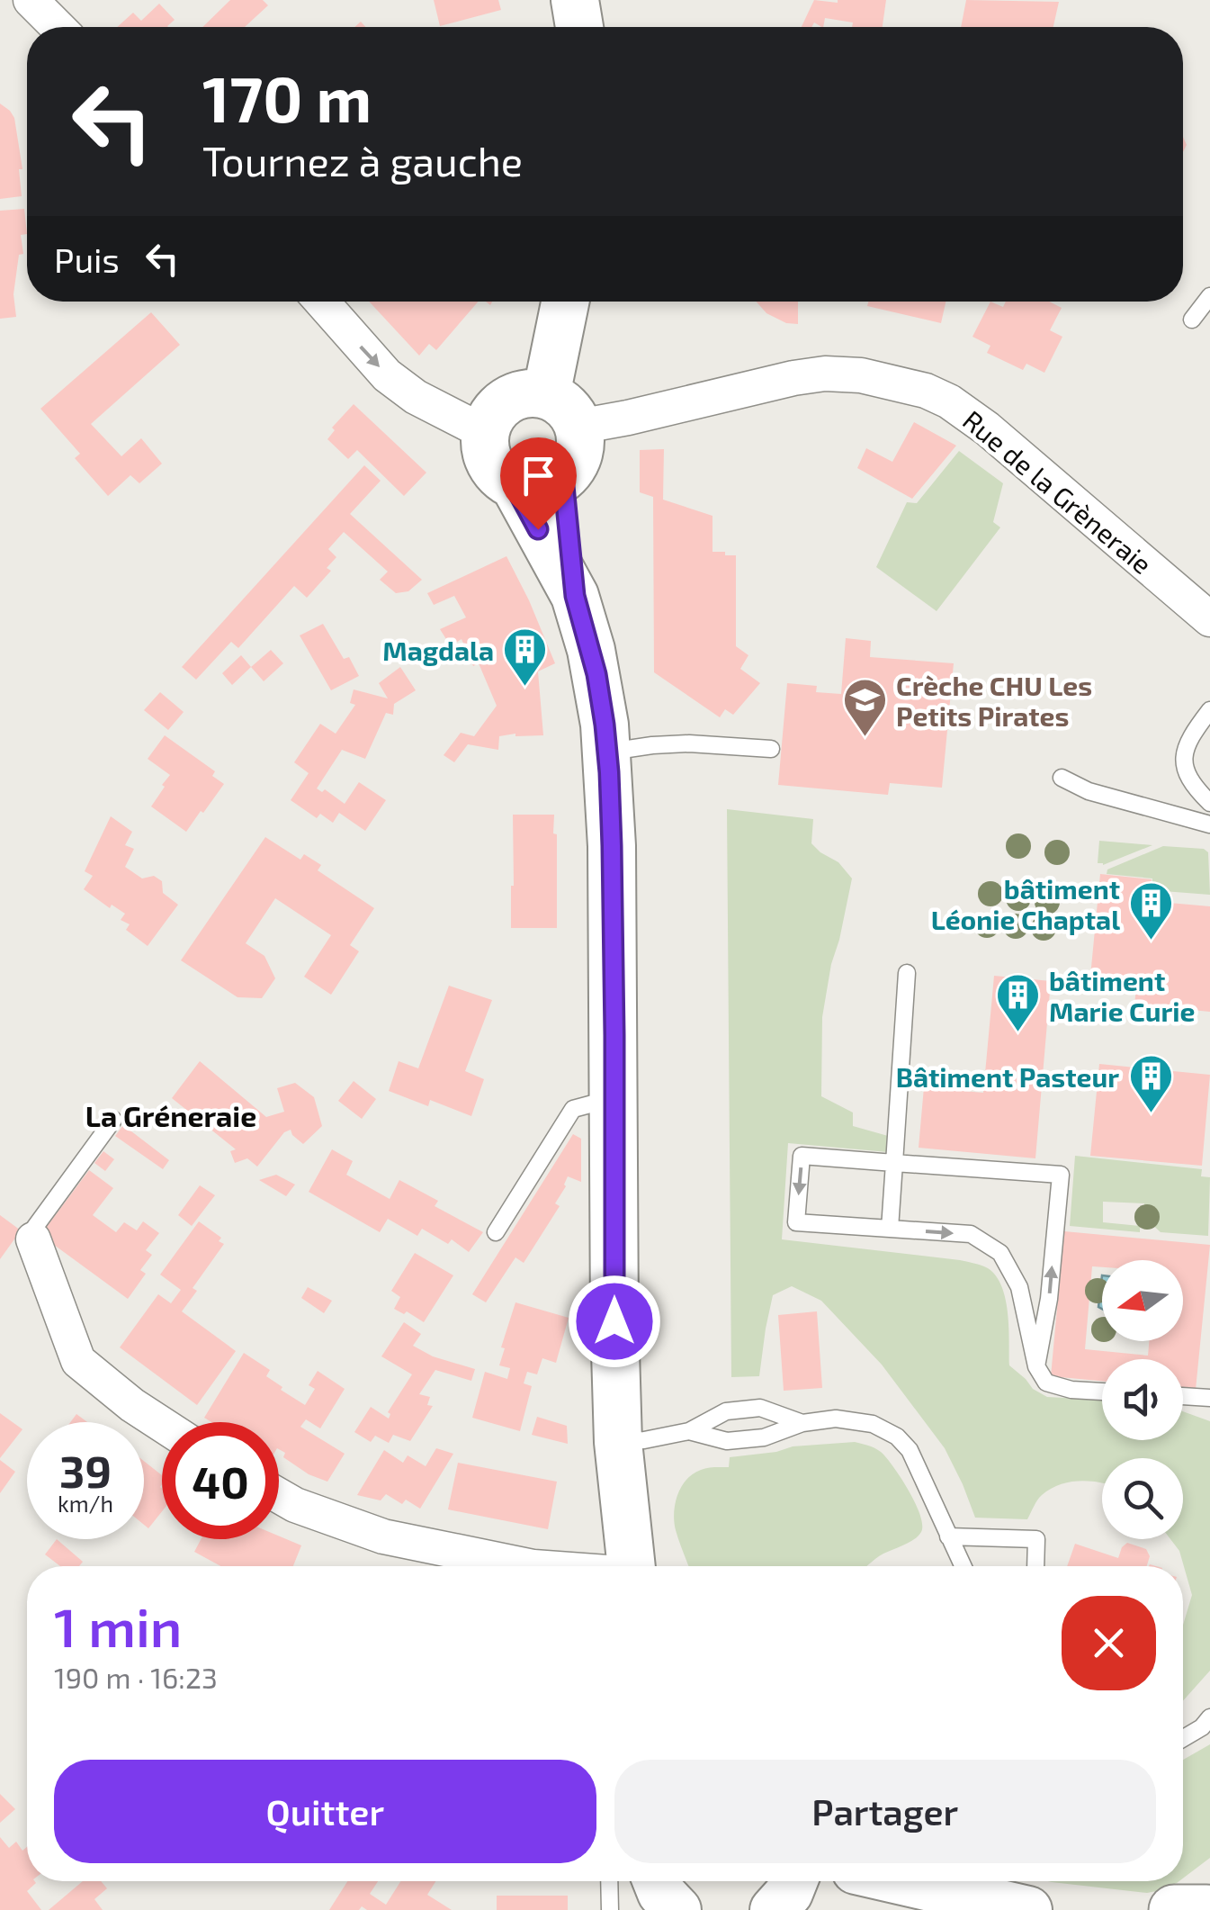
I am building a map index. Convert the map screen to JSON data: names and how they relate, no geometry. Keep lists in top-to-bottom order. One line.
{"streets":{"street":["Rue de la Grèneraie"]},"districts":["La Gréneraie"],"places":{"building":["Magdala","bâtiment Léonie Chaptal","bâtiment Marie Curie","Bâtiment Pasteur"],"school or university":["Crèche CHU Les Petits Pirates"]},"north":"left","page":{"turn":["170 m","Tournez à gauche"],"then":"Puis","speed":"39 km/h","limit":"40","heading":["1 min","190 m · 16:23"],"buttons":["Quitter","Partager"]}}
